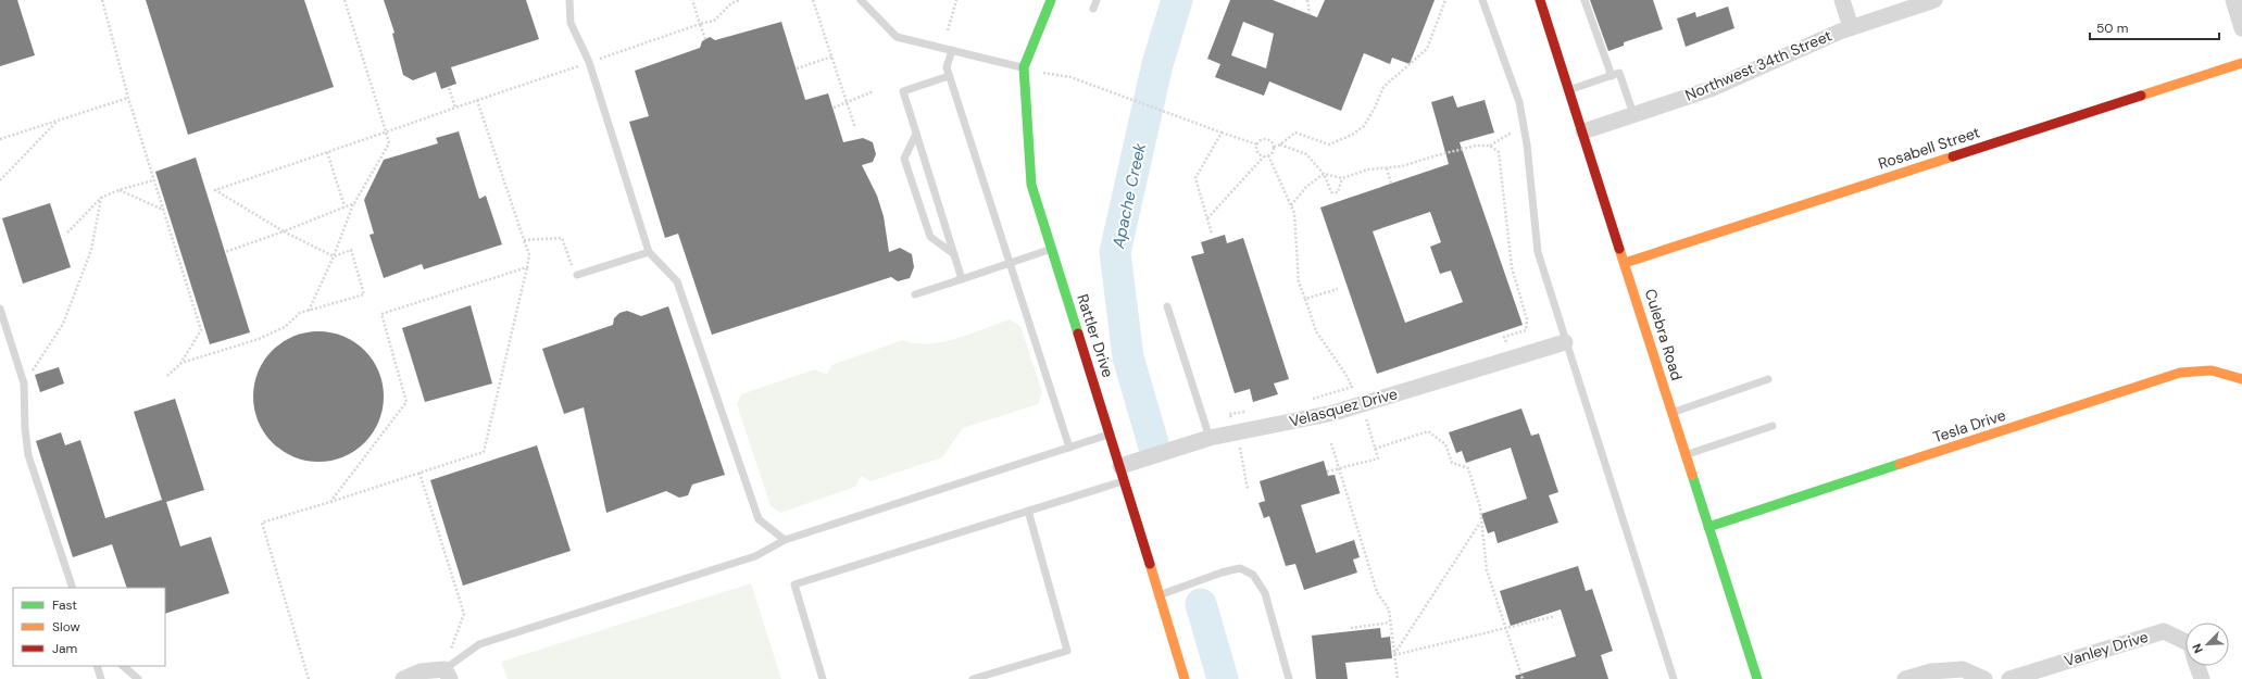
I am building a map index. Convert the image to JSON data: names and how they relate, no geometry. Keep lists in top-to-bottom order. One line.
{"streets":{"street":["Northwest 34th Street","Rosabell Street","Culebra Road","Rattler Drive","Velasquez Drive","Tesla Drive","Vanley Drive"]},"crossings":[["Northwest 34th Street","Culebra Road"],["Rosabell Street","Culebra Road"],["Culebra Road","Tesla Drive"],["Rattler Drive","Velasquez Drive"]],"water":["Apache Creek"],"legend":["Fast","Slow","Jam"],"scale_bar":"50 m","north":"bottom left"}
